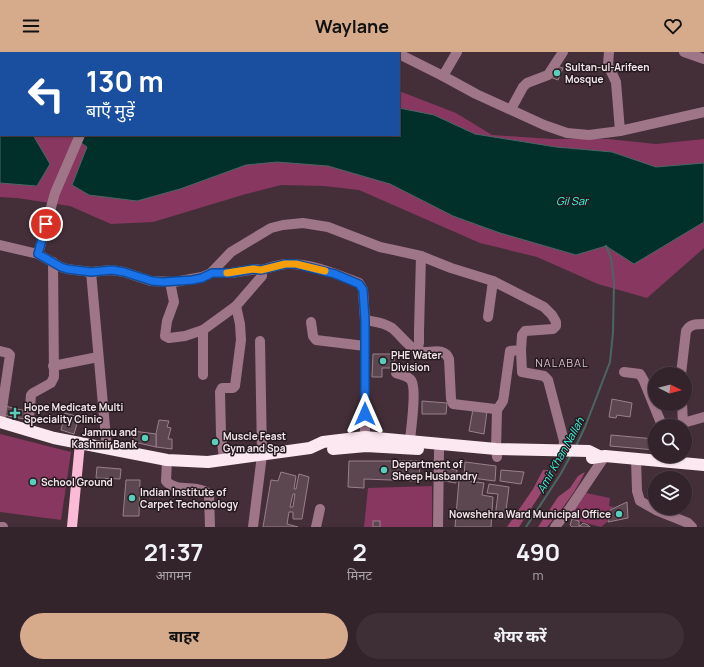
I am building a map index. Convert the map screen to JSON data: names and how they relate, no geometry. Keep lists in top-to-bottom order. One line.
{"districts":["NALABAL"],"water":["Gil Sar","Amir Khan Nallah"],"places":{"other":["Sultan-ul-Arifeen Mosque","PHE Water Division","Jammu and Kashmir Bank","Muscle Feast Gym and Spa","Department of Sheep Husbandry","School Ground","Indian Institute of Carpet Techonology","Nowshehra Ward Municipal Office"],"health":["Hope Medicate Multi Speciality Clinic"]},"north":"right","page":{"header":"Waylane","turn":["130 m","बाएँ मुड़ें"],"eta":["21:37","आगमन","2","मिनट","490","m"],"buttons":["बाहर","शेयर करें"]}}
